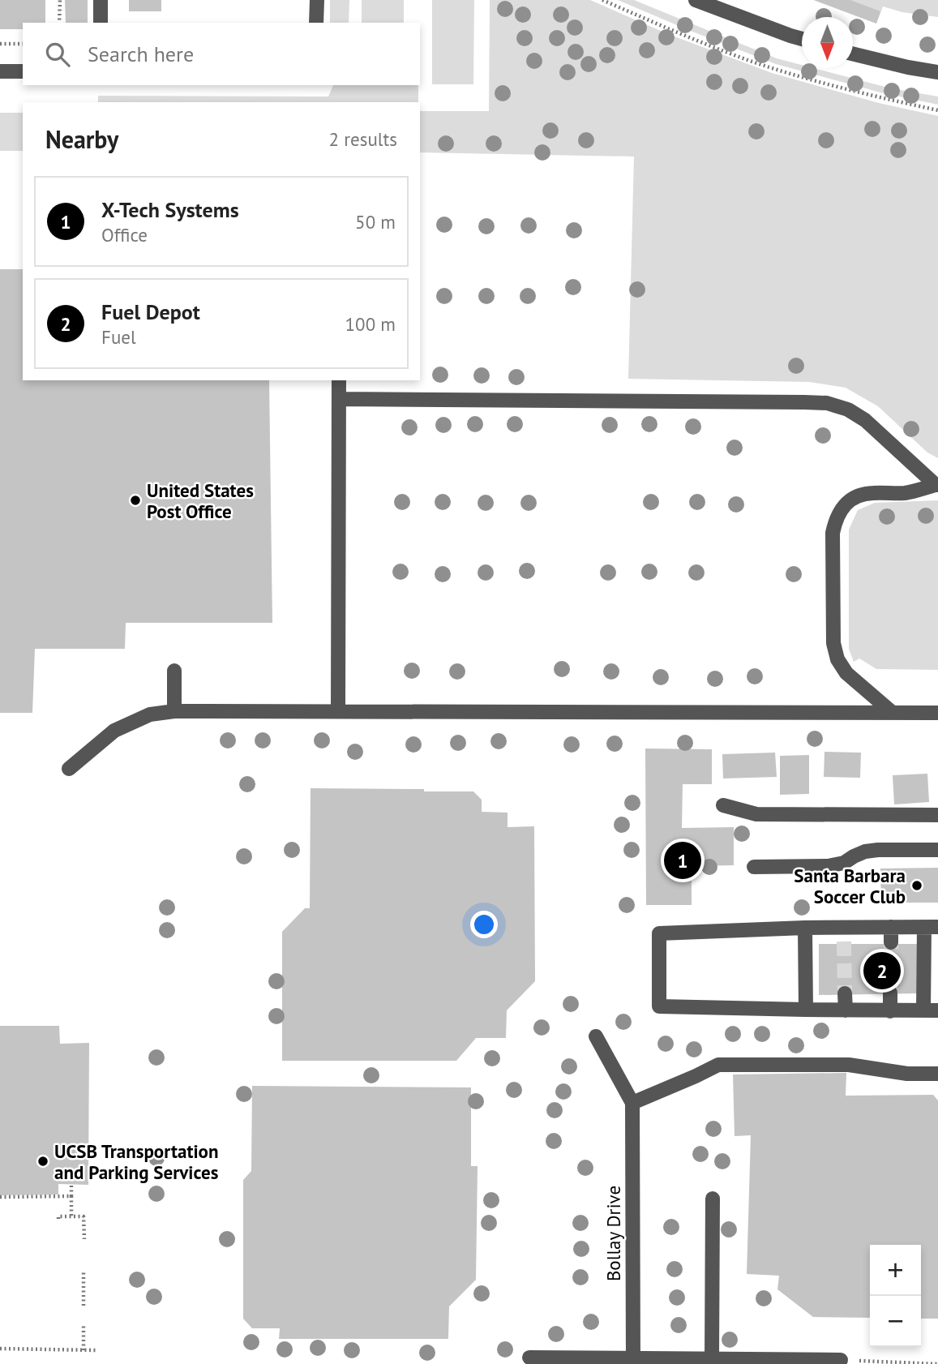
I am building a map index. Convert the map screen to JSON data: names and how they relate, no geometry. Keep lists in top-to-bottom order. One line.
{"streets":{"street":["Bollay Drive"]},"places":["United States Post Office","Santa Barbara Soccer Club","UCSB Transportation and Parking Services"],"north":"bottom","page":{"search":"Search here","heading":["Nearby","2 results"],"list":[{"mark":"1","name":"X-Tech Systems","note":"Office","value":"50 m"},{"mark":"2","name":"Fuel Depot","note":"Fuel","value":"100 m"}],"pins":["1","2"],"map_buttons":["+","−"]}}
